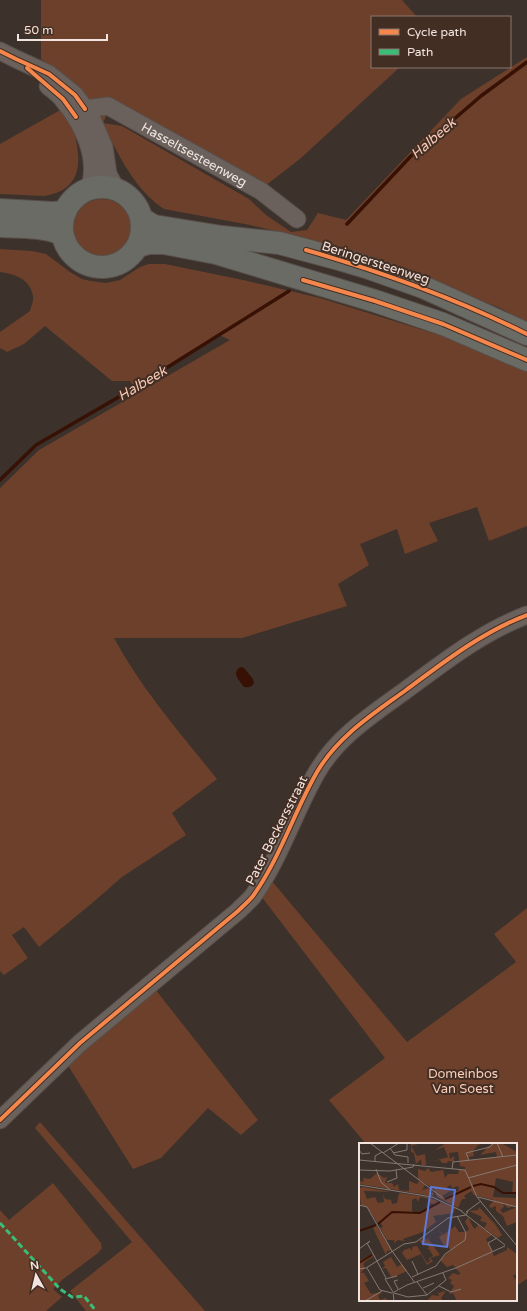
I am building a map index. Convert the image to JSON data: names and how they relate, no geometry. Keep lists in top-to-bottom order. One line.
{"streets":{"main road":["Beringersteenweg"],"street":["Hasseltsesteenweg","Pater Beckersstraat"]},"water":["Halbeek"],"parks":["Domeinbos Van Soest"],"legend":["Cycle path","Path"],"scale_bar":"50 m","north":"top"}
